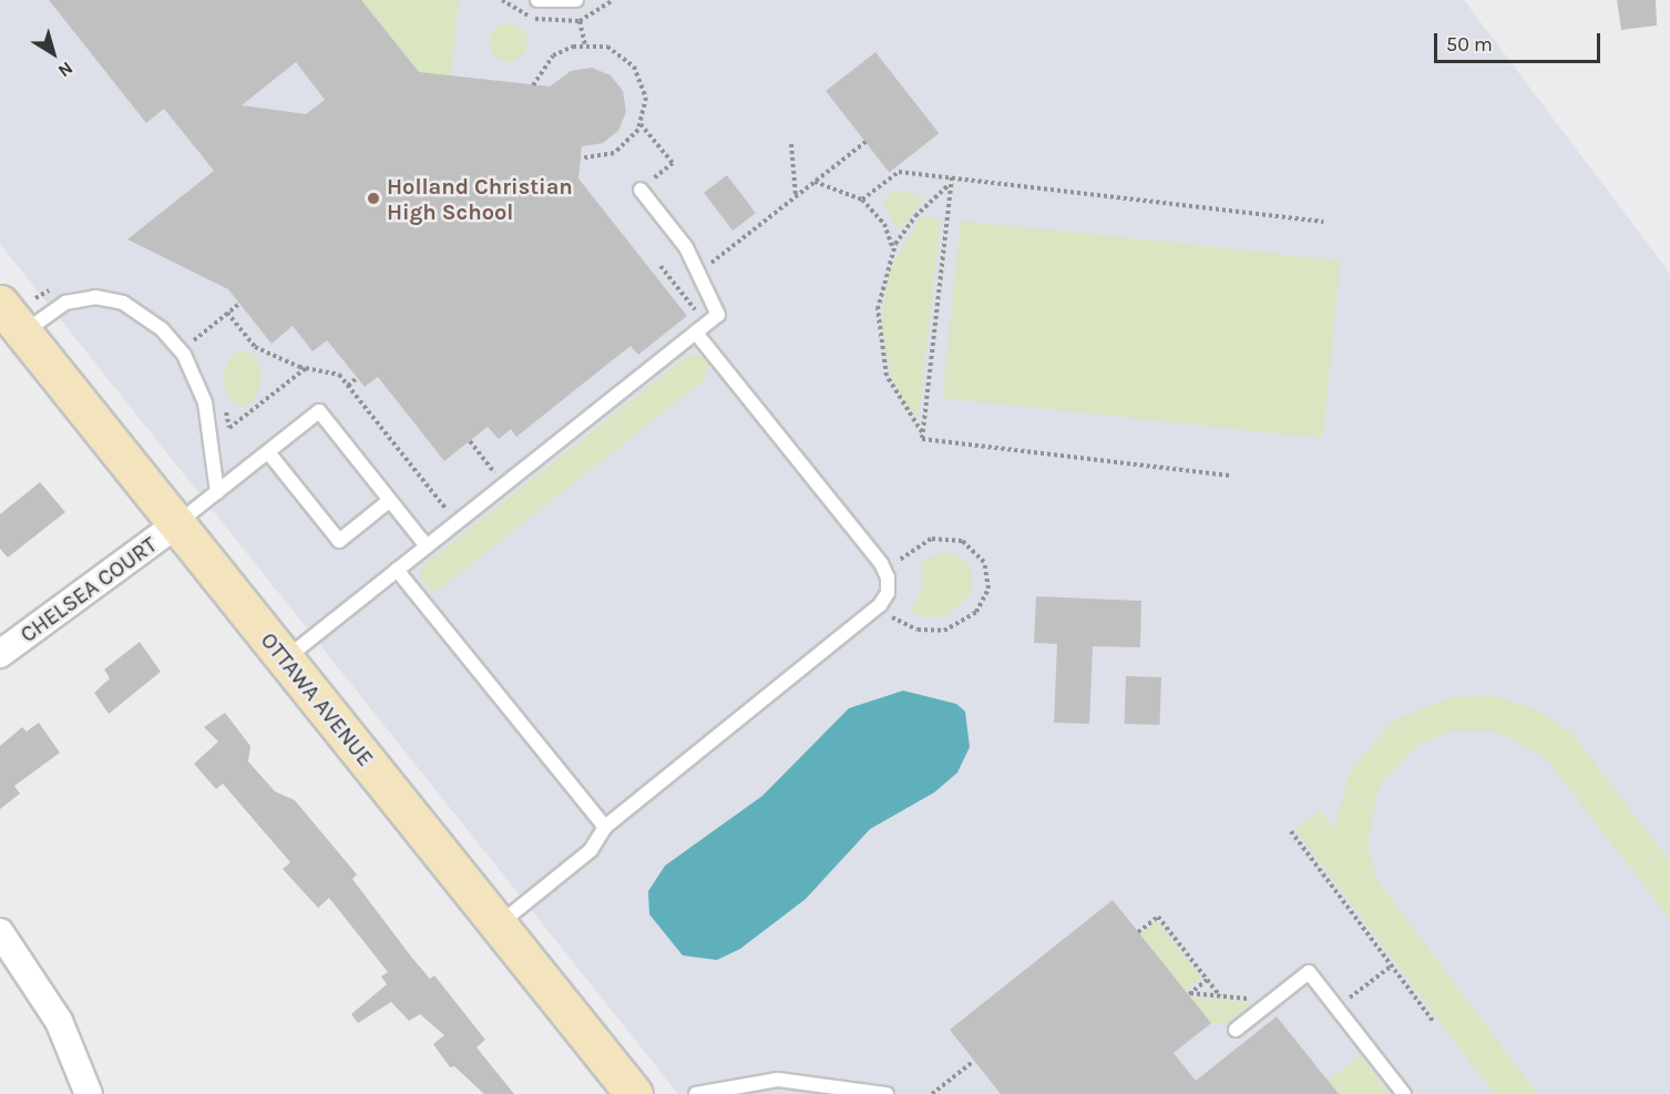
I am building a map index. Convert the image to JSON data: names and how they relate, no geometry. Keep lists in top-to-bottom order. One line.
{"streets":{"street":["CHELSEA COURT","OTTAWA AVENUE"]},"crossings":[["CHELSEA COURT","OTTAWA AVENUE"]],"places":["Holland Christian High School"],"scale_bar":"50 m","north":"bottom right"}
